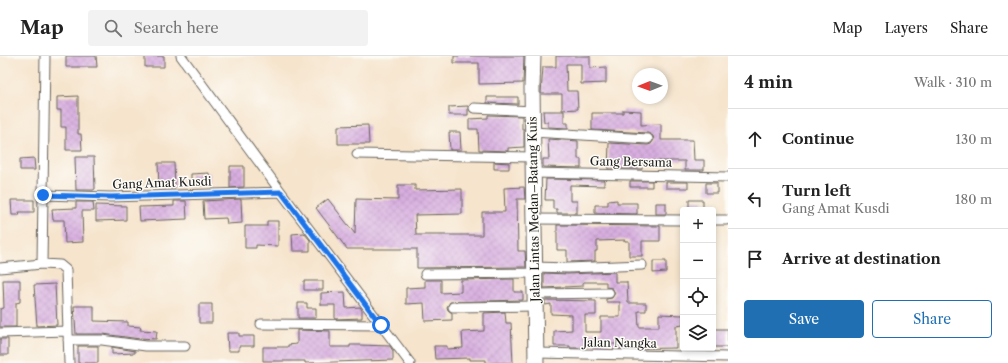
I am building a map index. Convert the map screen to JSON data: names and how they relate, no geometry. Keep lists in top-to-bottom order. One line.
{"streets":{"highway":["Jalan Lintas Medan–Batang Kuis"],"street":["Gang Bersama","Gang Amat Kusdi","Jalan Nangka"]},"crossings":[["Gang Bersama","Jalan Lintas Medan–Batang Kuis"],["Jalan Lintas Medan–Batang Kuis","Jalan Nangka"]],"north":"left","page":{"header":"Map","search":"Search here","nav":["Map","Layers","Share"],"heading":["4 min","Walk · 310 m"],"list":[["Continue","130 m"],["Turn left","Gang Amat Kusdi","180 m"],"Arrive at destination"],"map_buttons":["+","−"],"buttons":["Save","Share"]}}
